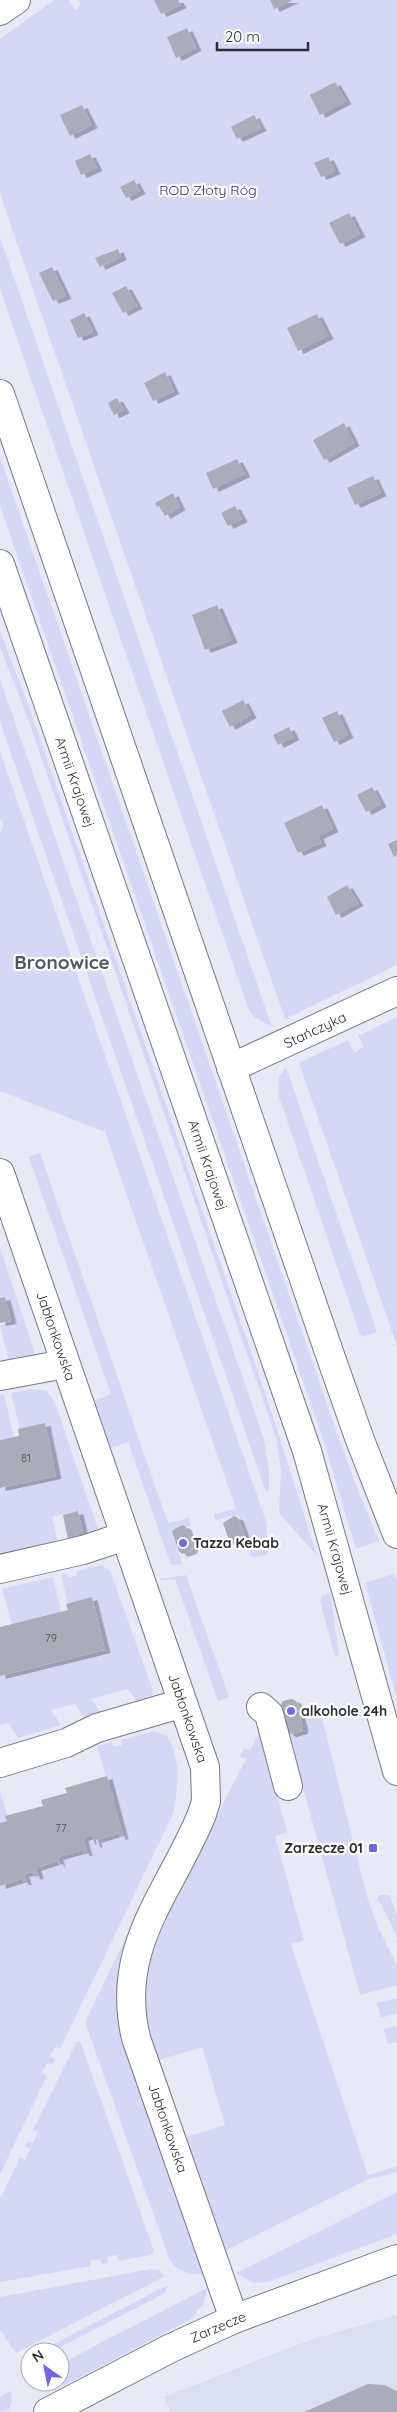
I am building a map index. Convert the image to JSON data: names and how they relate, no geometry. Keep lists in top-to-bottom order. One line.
{"streets":{"main road":["Armii Krajowej","Stańczyka","Jabłonkowska","Zarzecze"]},"crossings":[["Jabłonkowska","Zarzecze"]],"districts":["Bronowice"],"parks":["ROD Złoty Róg"],"places":{"other":["Tazza Kebab","alkohole 24h"],"transit":["Zarzecze 01"]},"house_numbers":["81","79","77"],"scale_bar":"20 m","north":"top left"}
